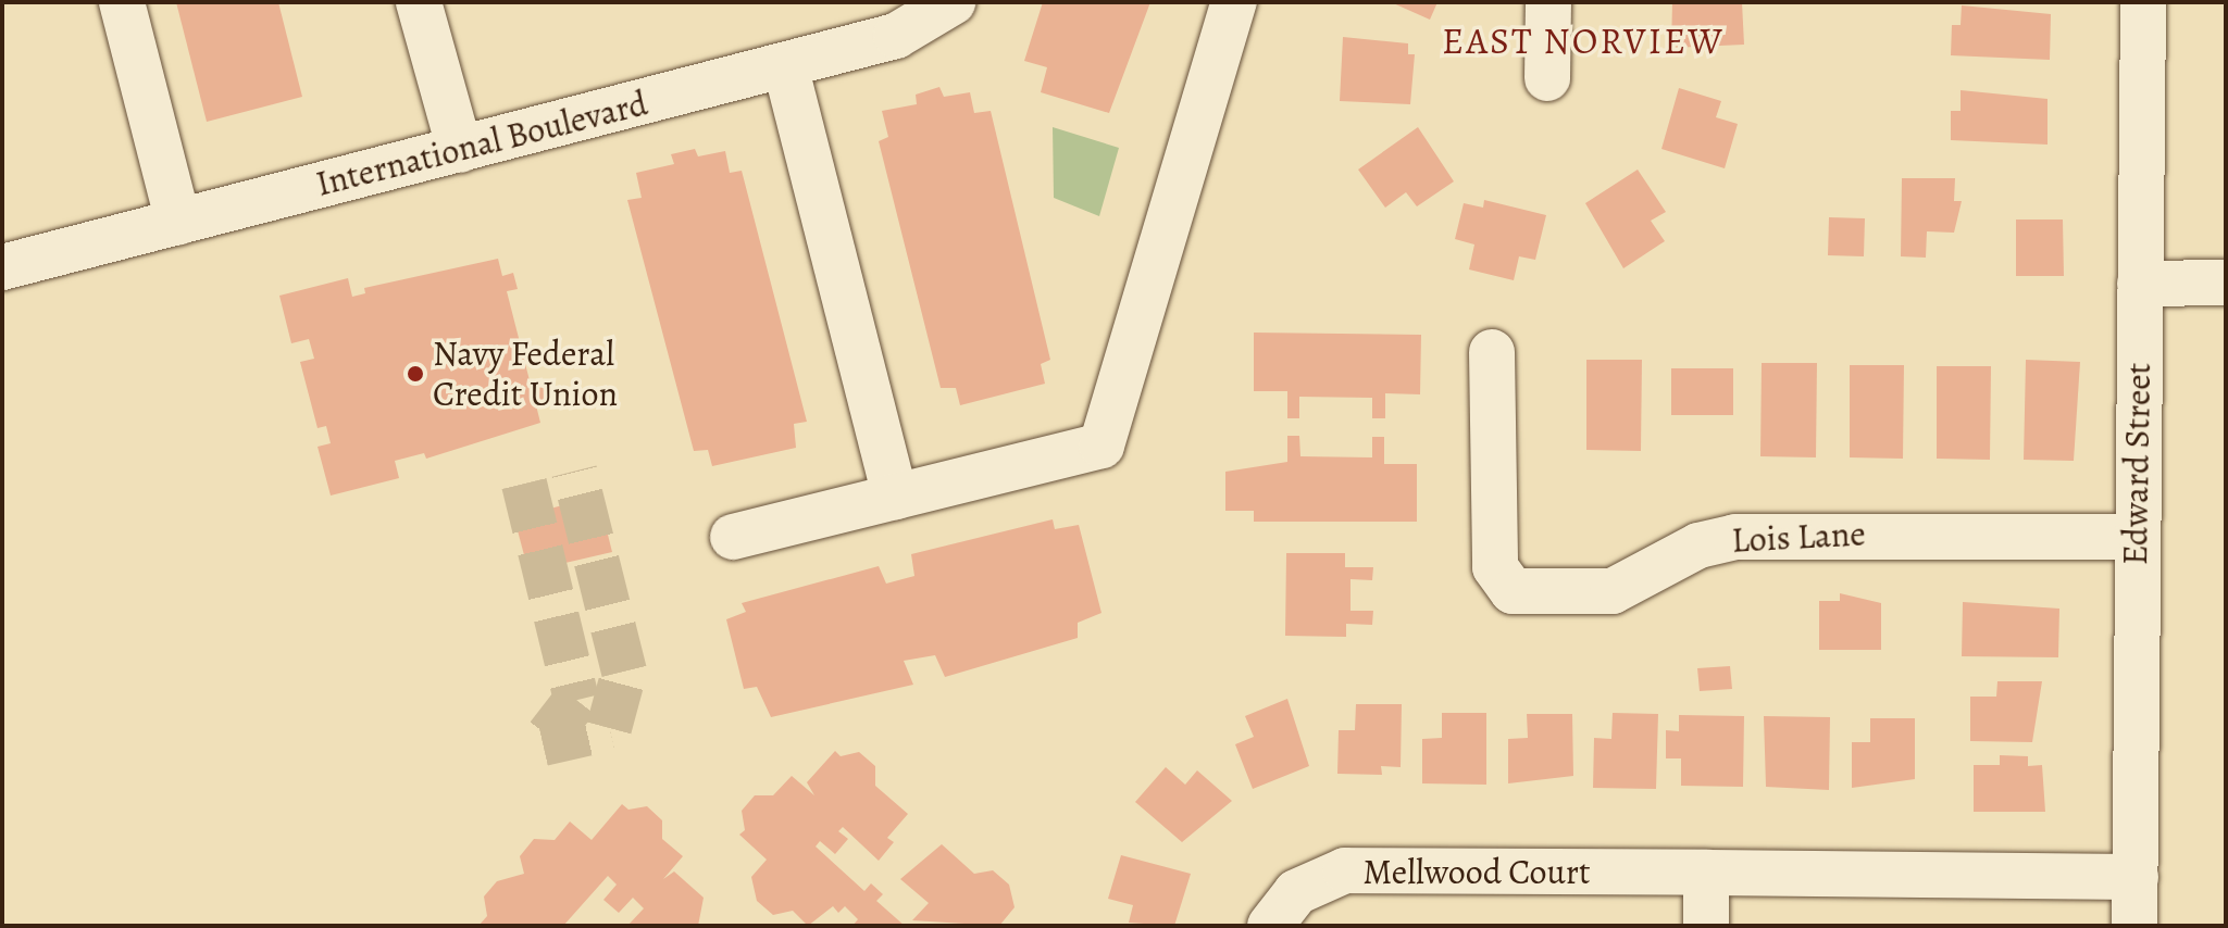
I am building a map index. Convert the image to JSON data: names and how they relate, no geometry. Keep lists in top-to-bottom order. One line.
{"streets":{"street":["International Boulevard","Edward Street","Lois Lane","Mellwood Court"]},"crossings":[["Edward Street","Lois Lane"],["Edward Street","Mellwood Court"]],"districts":["EAST NORVIEW"],"places":["Navy Federal Credit Union"]}
